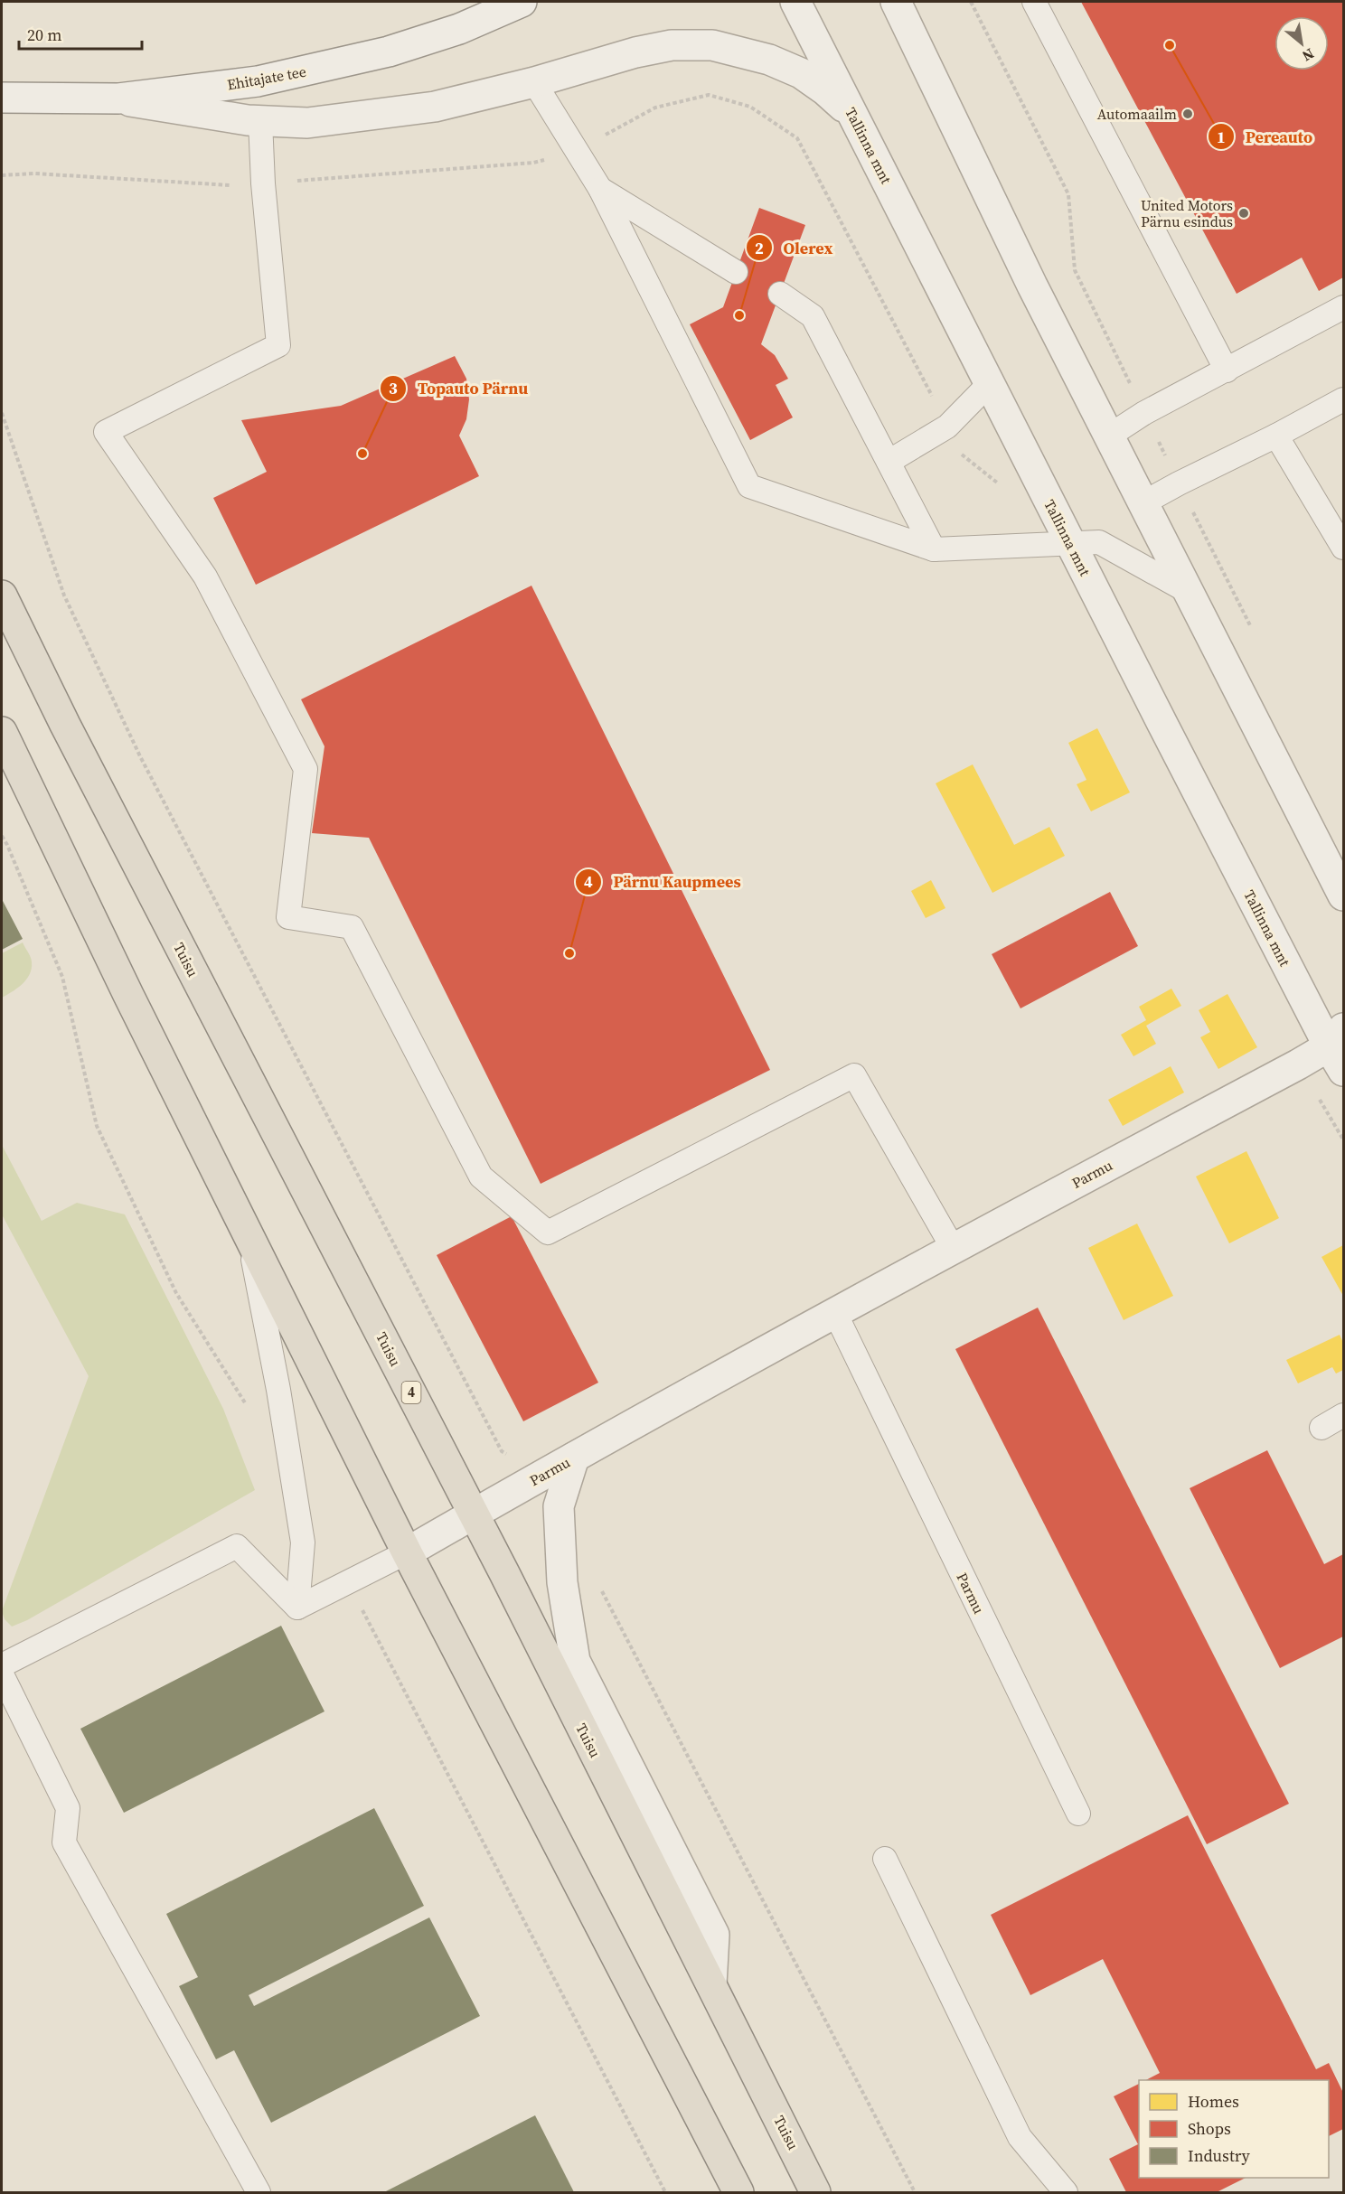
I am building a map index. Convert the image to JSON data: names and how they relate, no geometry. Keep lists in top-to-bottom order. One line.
{"streets":{"highway":["Tuisu","4"],"street":["Ehitajate tee","Tallinna mnt","Parmu"]},"crossings":[["Tallinna mnt","Parmu"],["Tuisu","Parmu"]],"places":["Pereauto","Automaailm","United Motors Pärnu esindus","Olerex","Topauto Pärnu","Pärnu Kaupmees"],"legend":["Homes","Shops","Industry"],"scale_bar":"20 m","north":"bottom right"}
